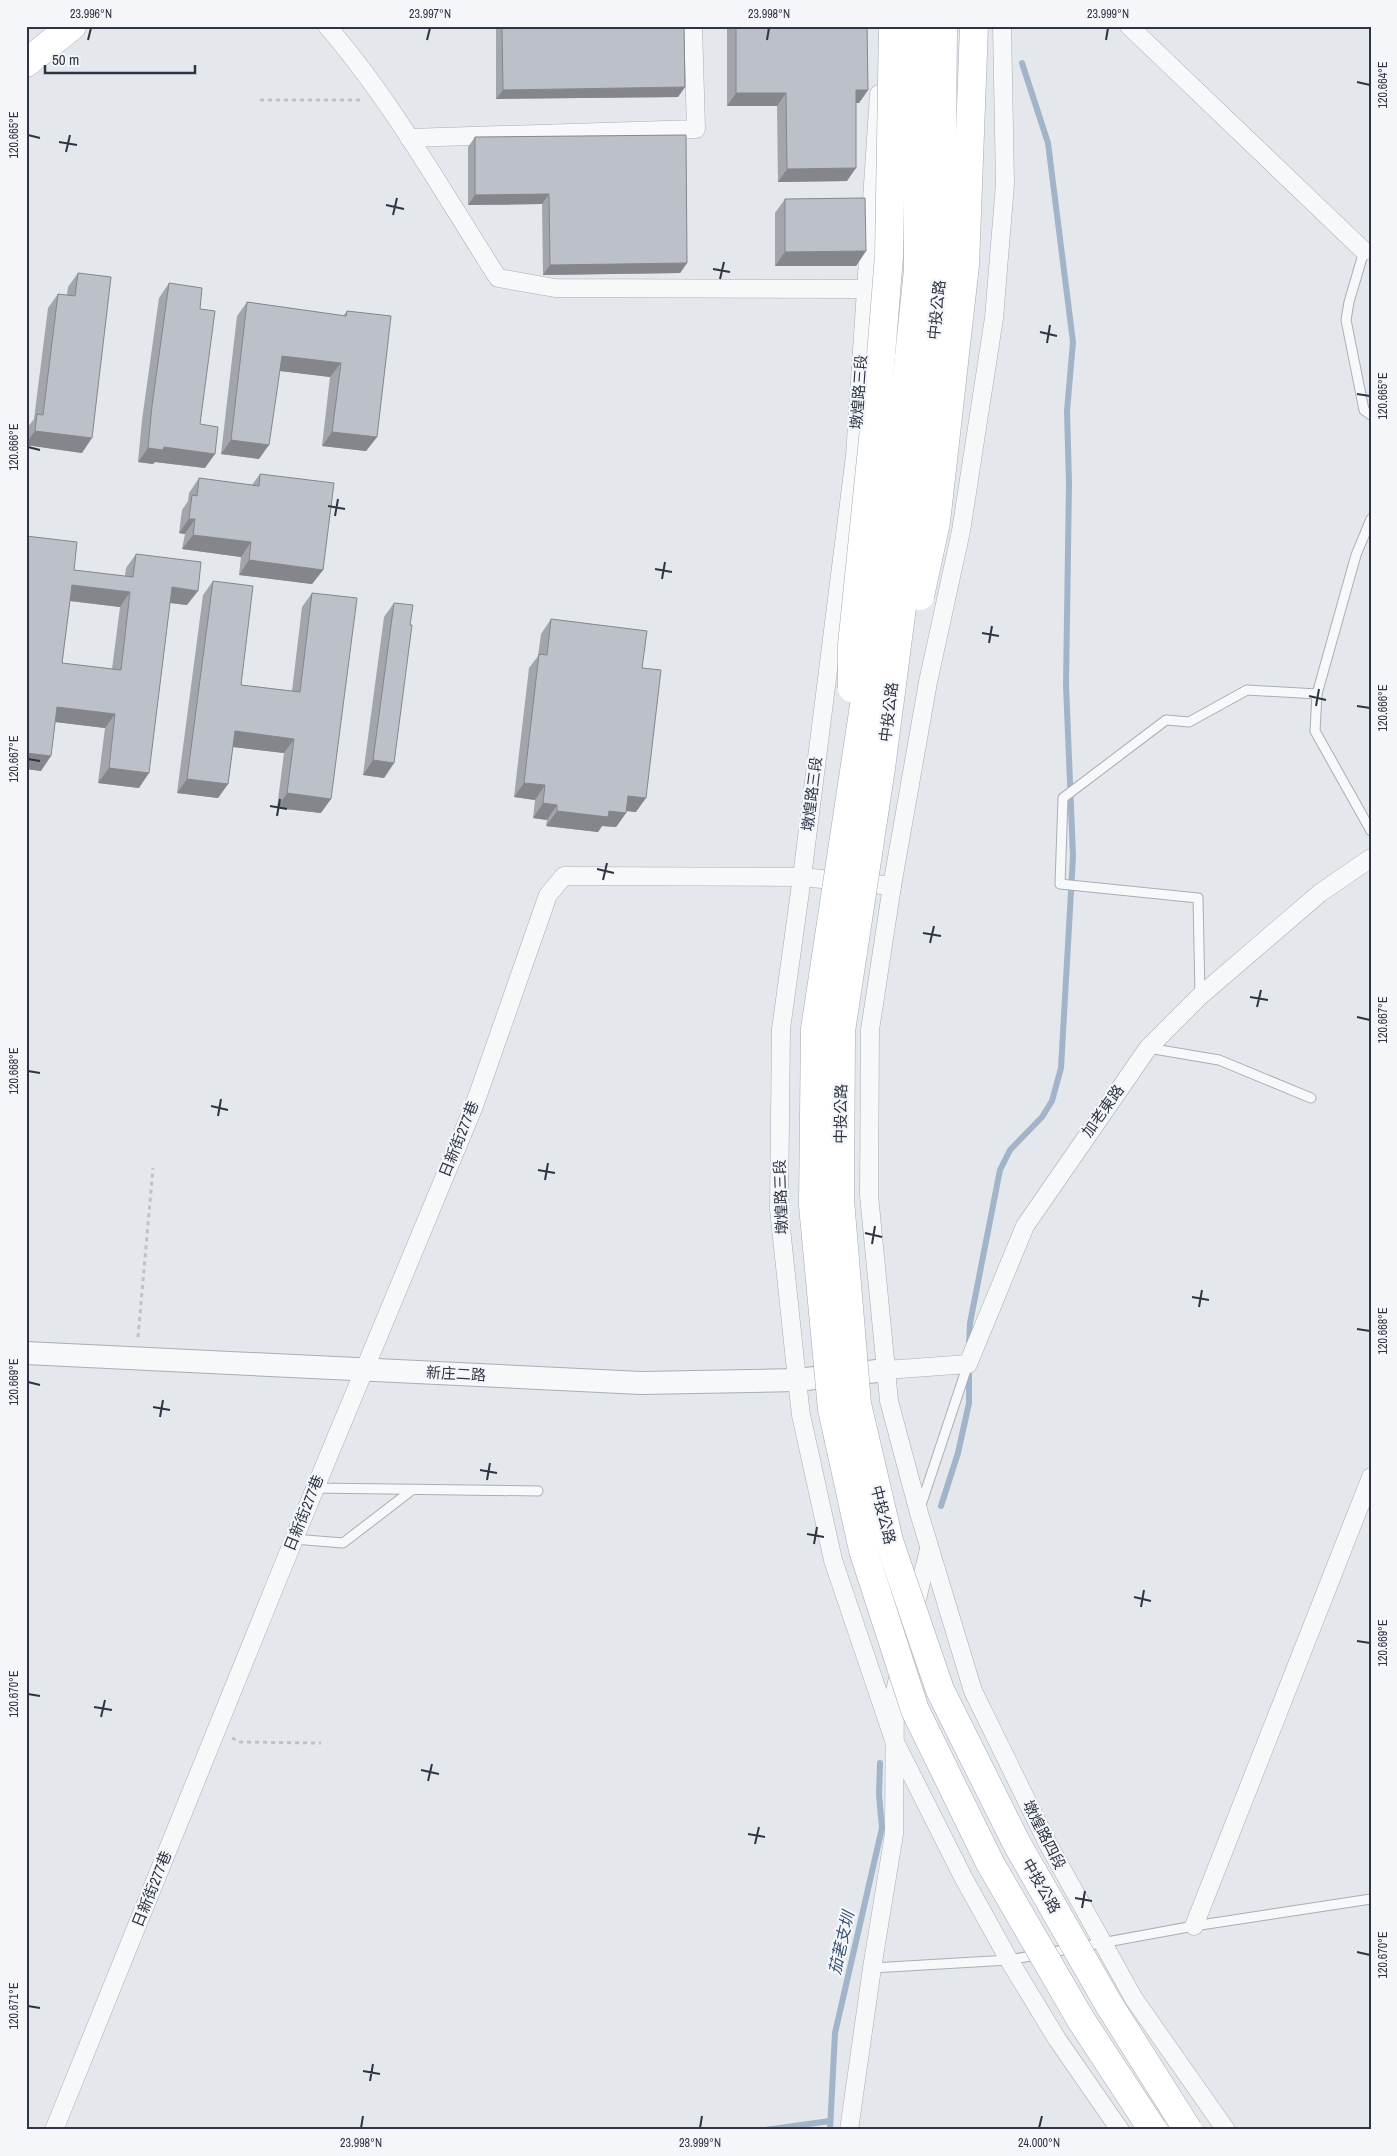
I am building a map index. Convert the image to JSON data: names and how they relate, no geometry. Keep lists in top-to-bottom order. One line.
{"streets":{"main road":["中投公路"],"street":["墩煌路三段","加老東路","日新街277巷","新庄二路","墩煌路四段"]},"crossings":[["墩煌路三段","日新街277巷"],["墩煌路三段","新庄二路"],["日新街277巷","新庄二路"]],"water":["茄荖支圳"],"scale_bar":"50 m","coordinates":["23.996°N","23.997°N","23.998°N","23.999°N","120.664°E","120.665°E","120.666°E","120.667°E","120.668°E","120.669°E","120.670°E","120.671°E","24.000°N"]}
